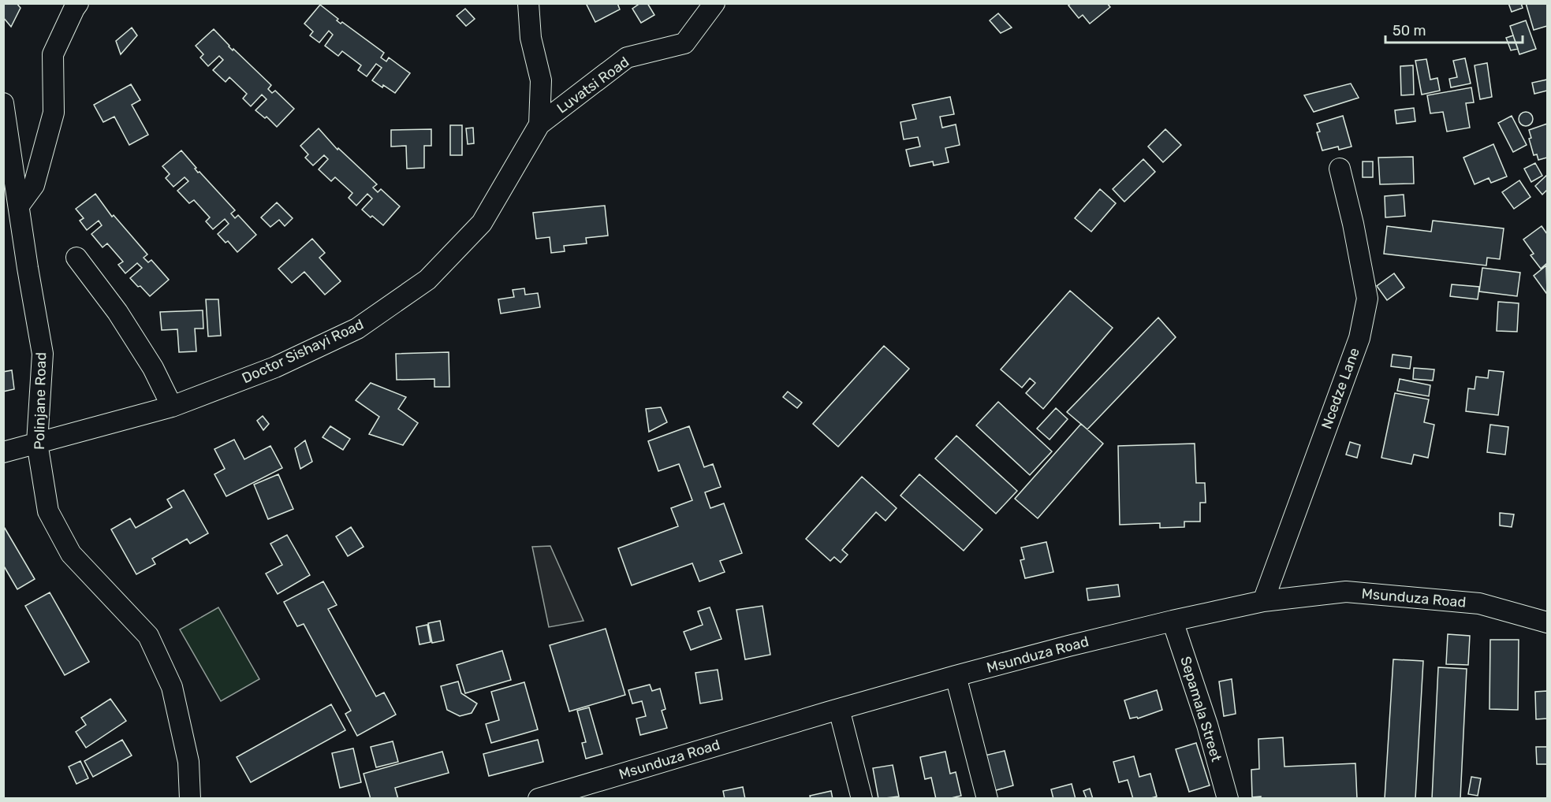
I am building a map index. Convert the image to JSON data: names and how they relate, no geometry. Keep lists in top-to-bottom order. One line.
{"streets":{"street":["Luvatsi Road","Doctor Sishayi Road","Ncedze Lane","Polinjane Road","Msunduza Road","Sepamala Street"]},"crossings":[["Luvatsi Road","Doctor Sishayi Road"],["Doctor Sishayi Road","Polinjane Road"],["Ncedze Lane","Msunduza Road"],["Msunduza Road","Sepamala Street"]],"scale_bar":"50 m"}
